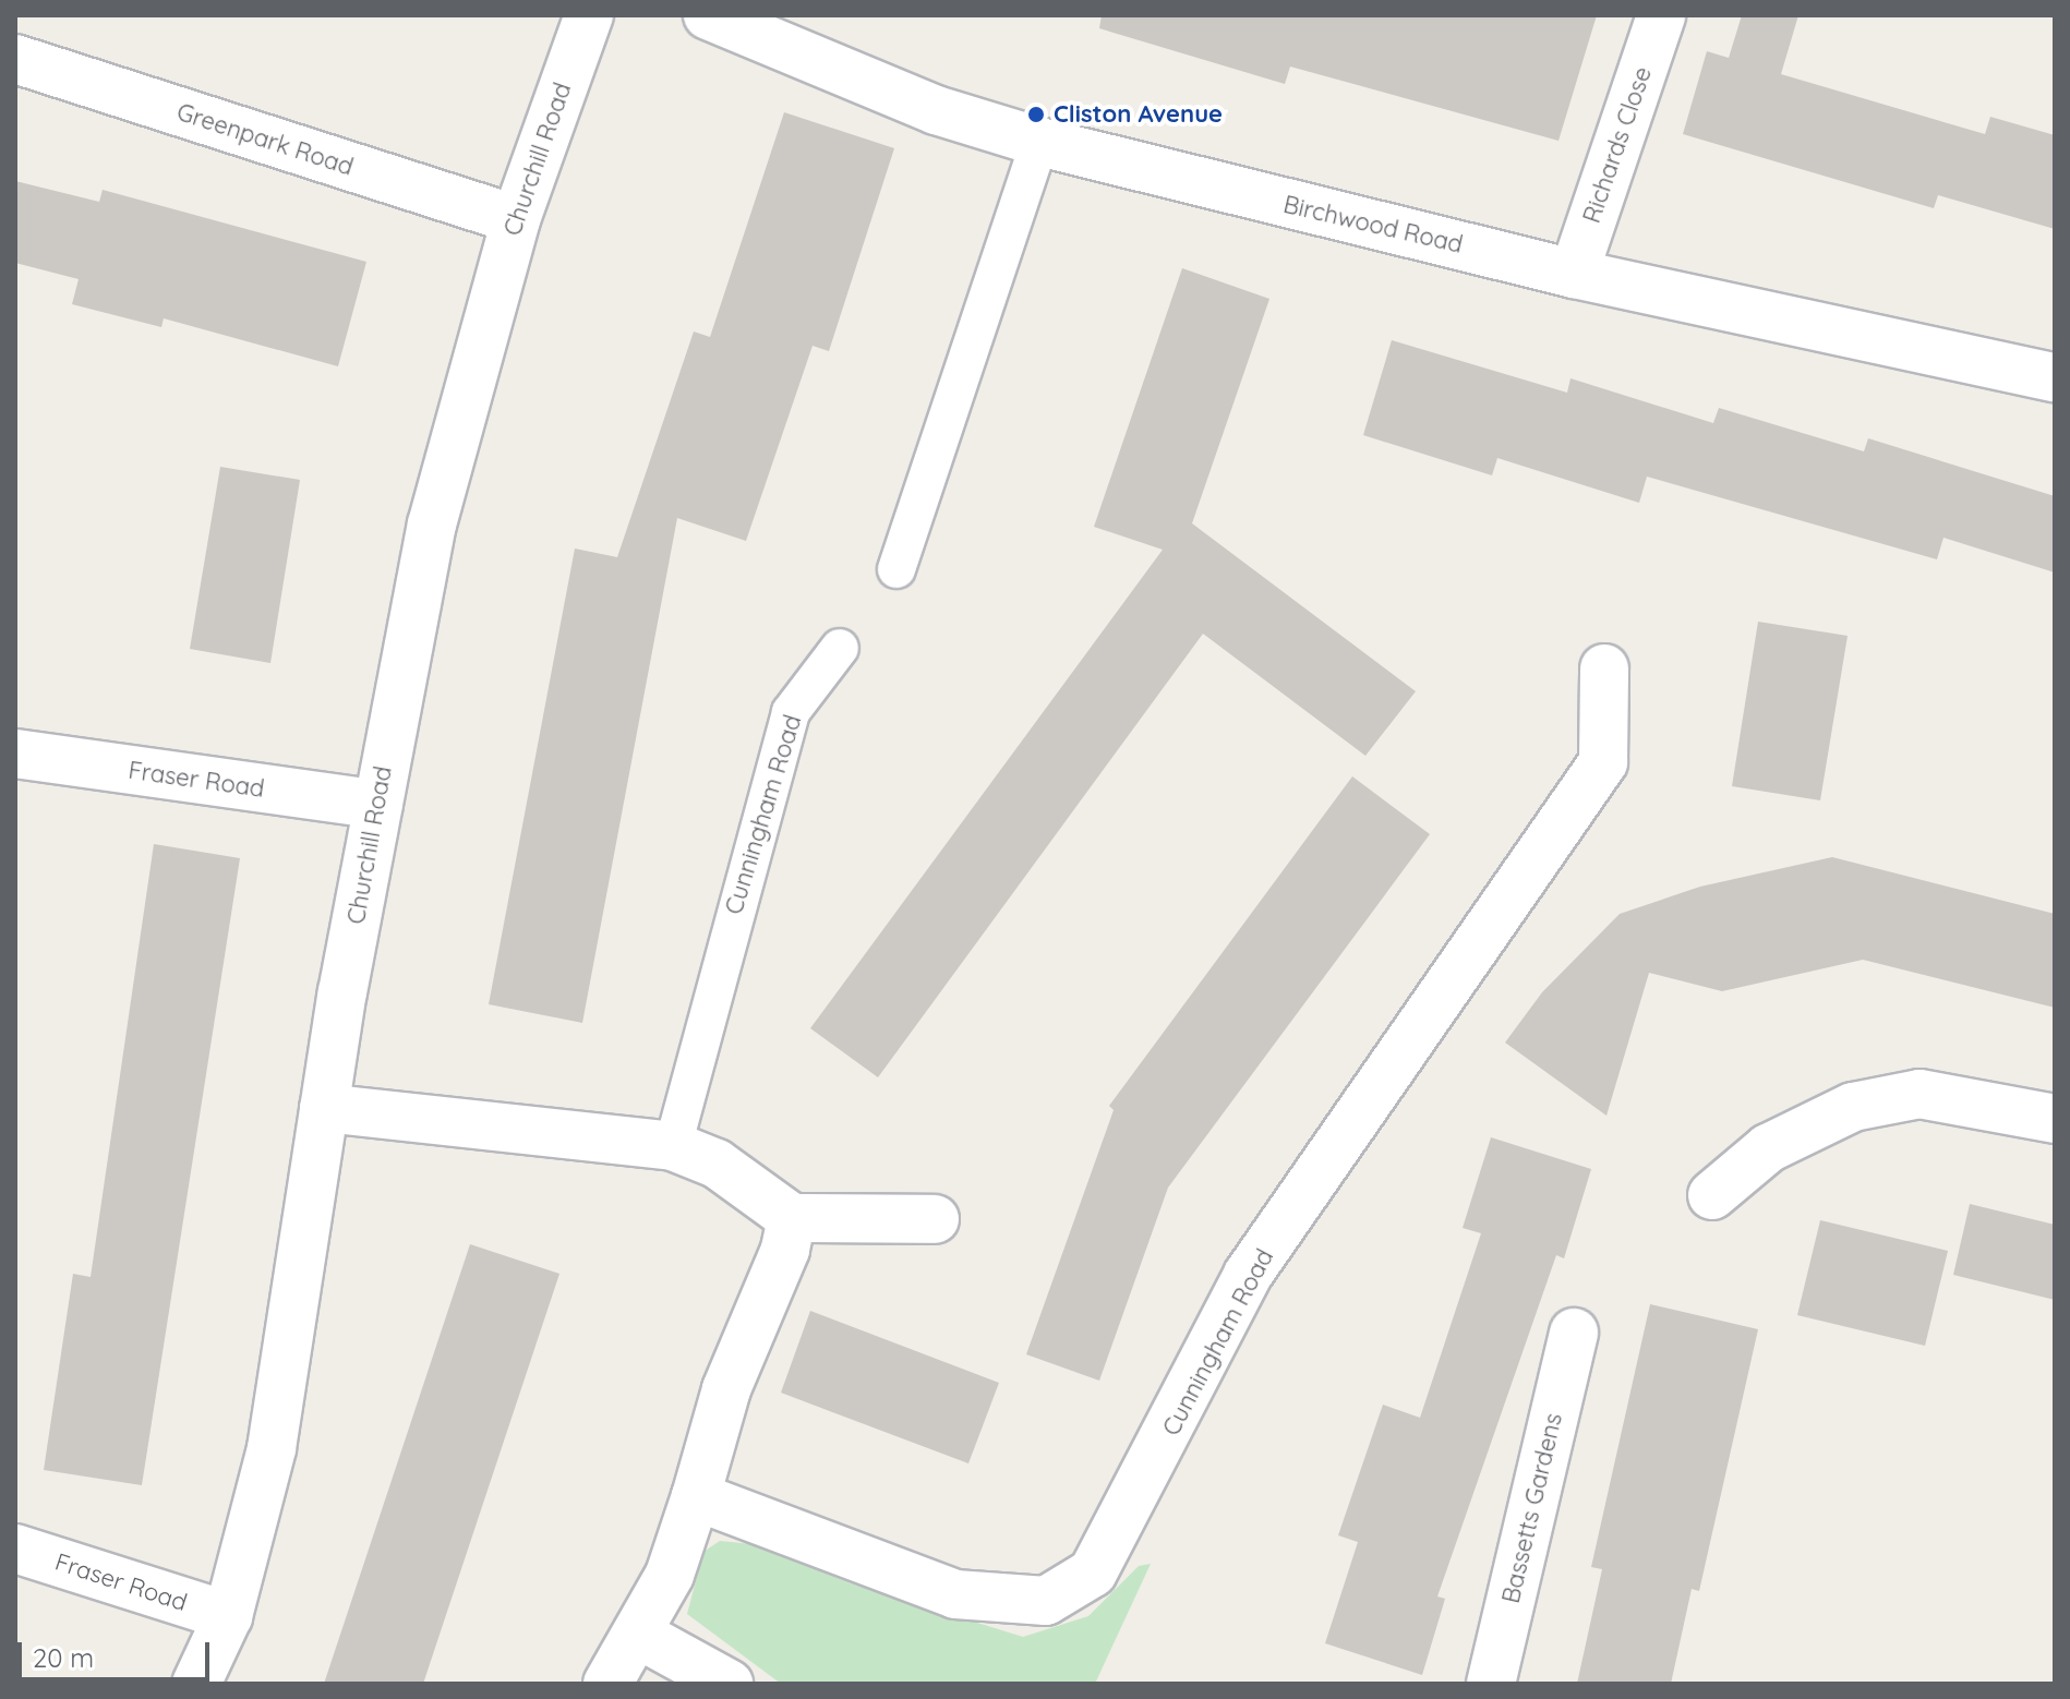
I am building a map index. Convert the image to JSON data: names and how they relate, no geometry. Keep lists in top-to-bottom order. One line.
{"streets":{"street":["Greenpark Road","Richards Close","Churchill Road","Birchwood Road","Fraser Road","Cunningham Road","Bassetts Gardens"]},"crossings":[["Greenpark Road","Churchill Road"],["Richards Close","Birchwood Road"],["Churchill Road","Fraser Road"]],"places":["Cliston Avenue"],"scale_bar":"20 m"}
